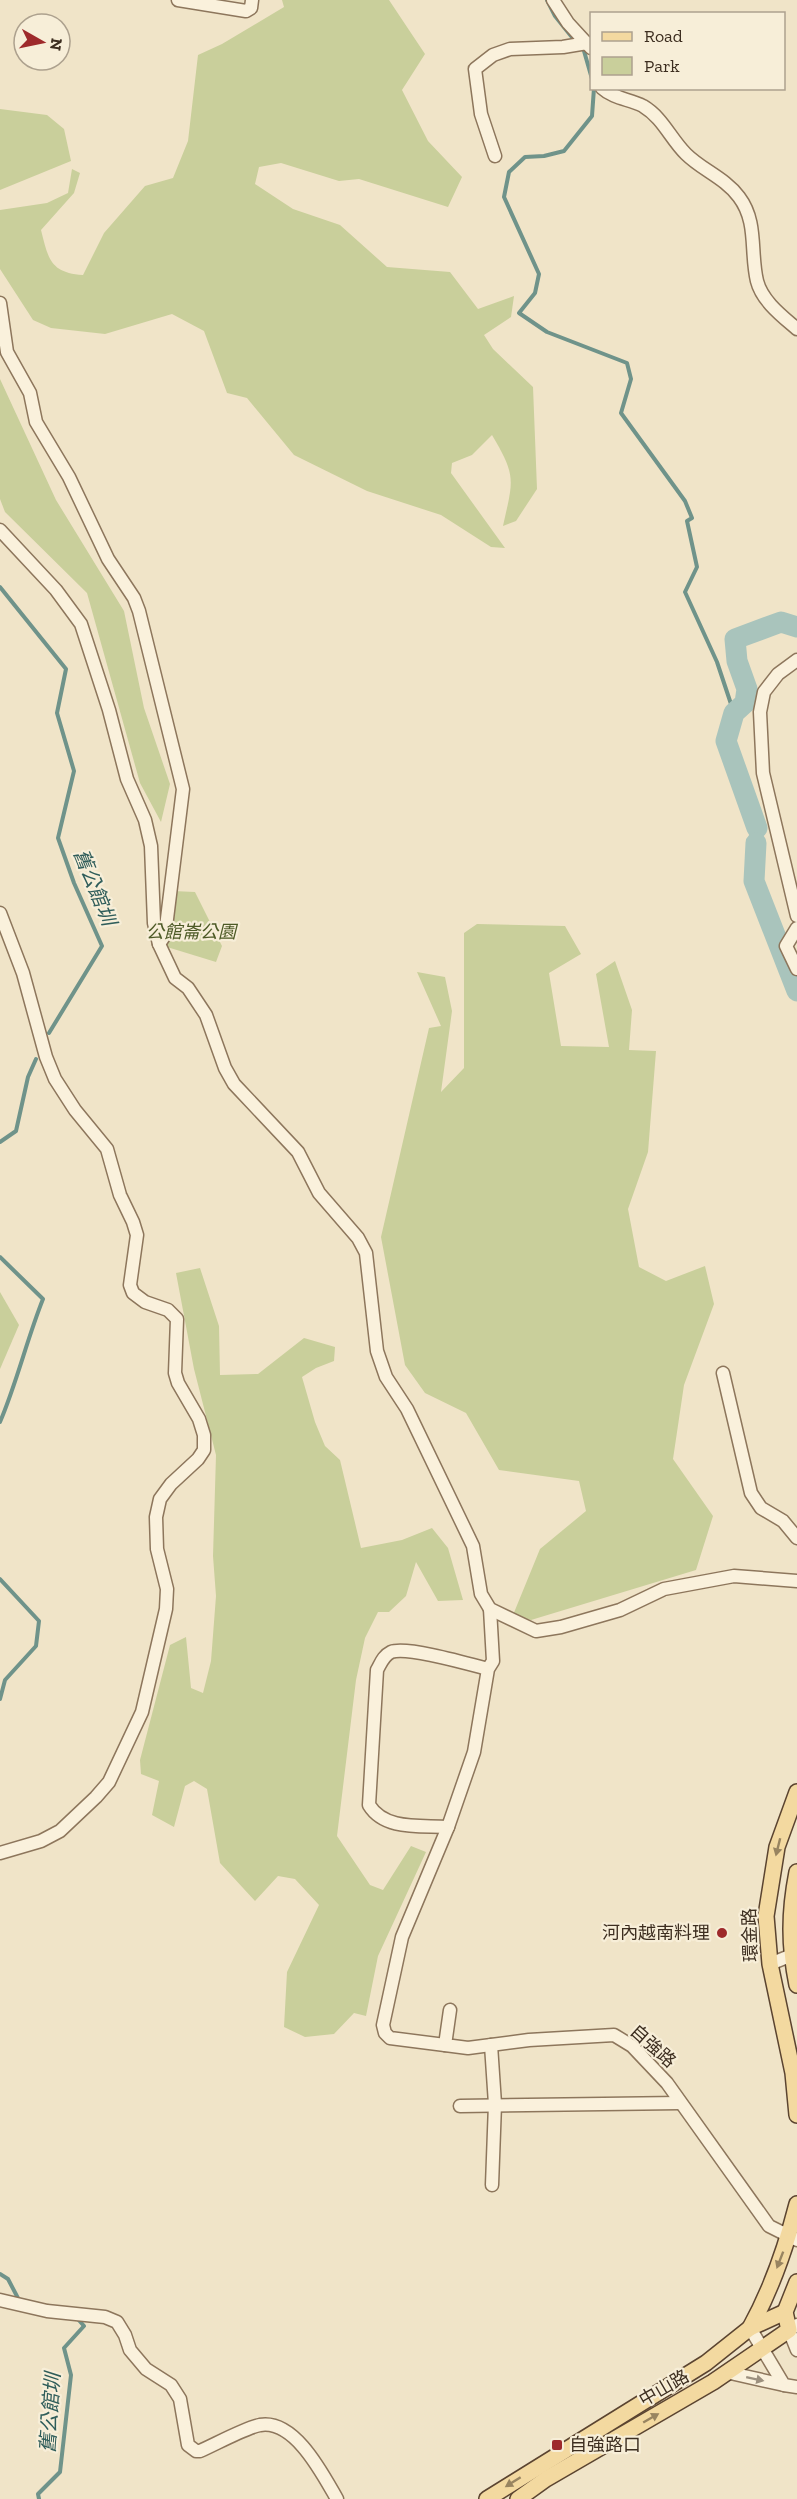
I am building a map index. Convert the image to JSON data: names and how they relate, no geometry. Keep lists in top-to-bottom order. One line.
{"streets":{"main road":["環金路","中山路"],"street":["自強路"]},"water":["舊公館圳"],"parks":["公館崙公園"],"places":{"other":["河內越南料理"],"transit":["自強路口"]},"legend":["Road","Park"],"north":"right"}
